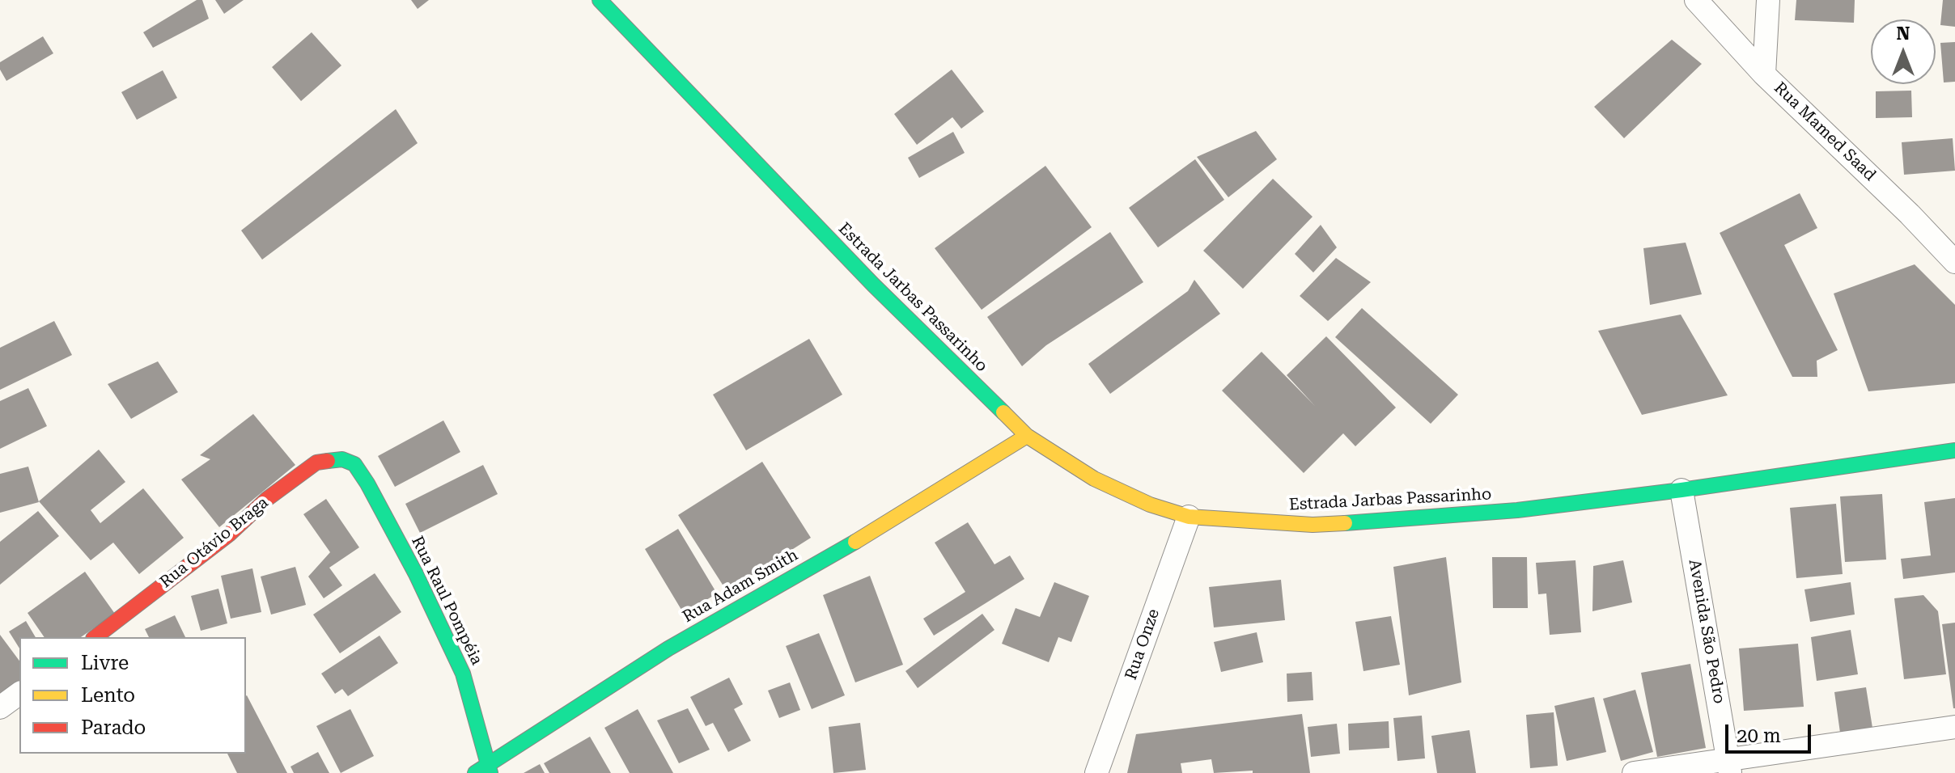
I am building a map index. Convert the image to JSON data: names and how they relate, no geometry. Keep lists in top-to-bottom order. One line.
{"streets":{"street":["Rua Mamed Saad","Estrada Jarbas Passarinho","Rua Otávio Braga","Rua Adam Smith","Rua Raul Pompéia","Avenida São Pedro","Rua Onze"]},"crossings":[["Estrada Jarbas Passarinho","Rua Adam Smith"],["Estrada Jarbas Passarinho","Avenida São Pedro"],["Estrada Jarbas Passarinho","Rua Onze"],["Rua Otávio Braga","Rua Raul Pompéia"],["Rua Adam Smith","Rua Raul Pompéia"]],"legend":["Livre","Lento","Parado"],"scale_bar":"20 m","north":"top"}
